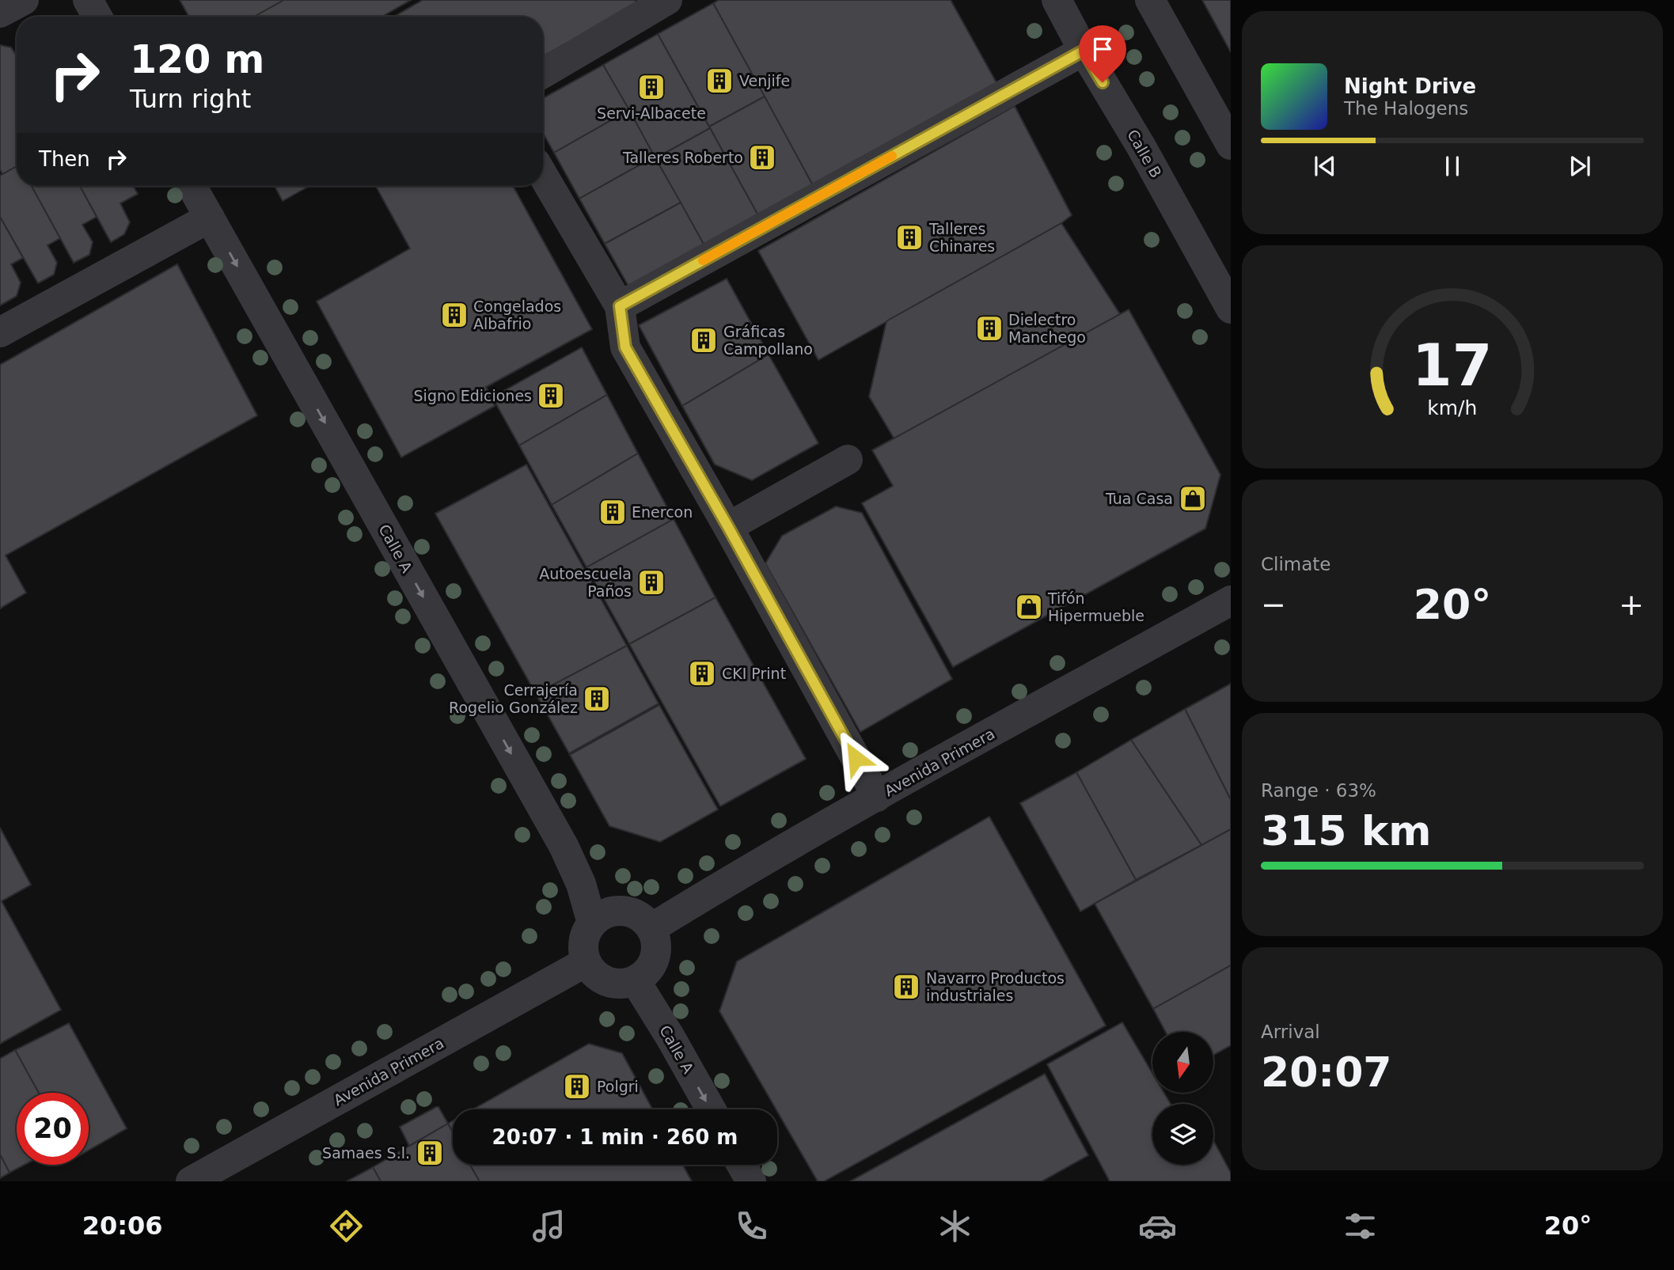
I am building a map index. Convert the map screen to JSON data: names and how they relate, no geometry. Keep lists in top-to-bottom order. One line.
{"streets":{"street":["Calle B","Calle A","Avenida Primera"]},"crossings":[["Calle A","Avenida Primera"]],"one_way":["Calle A"],"places":{"building":["Venjife","Servi-Albacete","Talleres Roberto","Talleres Chinares","Congelados Albafrio","Dielectro Manchego","Gráficas Campollano","Signo Ediciones","Enercon","Autoescuela Paños","CKI Print","Cerrajería Rogelio González","Navarro Productos industriales","Polgri","Samaes S.l."],"shop":["Tua Casa","Tifón Hipermueble"]},"north":"bottom","page":{"turn":["120 m","Turn right"],"song":["Night Drive","The Halogens"],"then":"Then","tile":["Climate",["Range · 63%","315 km"],["Arrival","20:07"]],"heat":["−","20°","+"],"limit":"20","trip":"20:07 · 1 min · 260 m","tabs":["20:06","20°"],"gauge":["17","km/h"]}}
